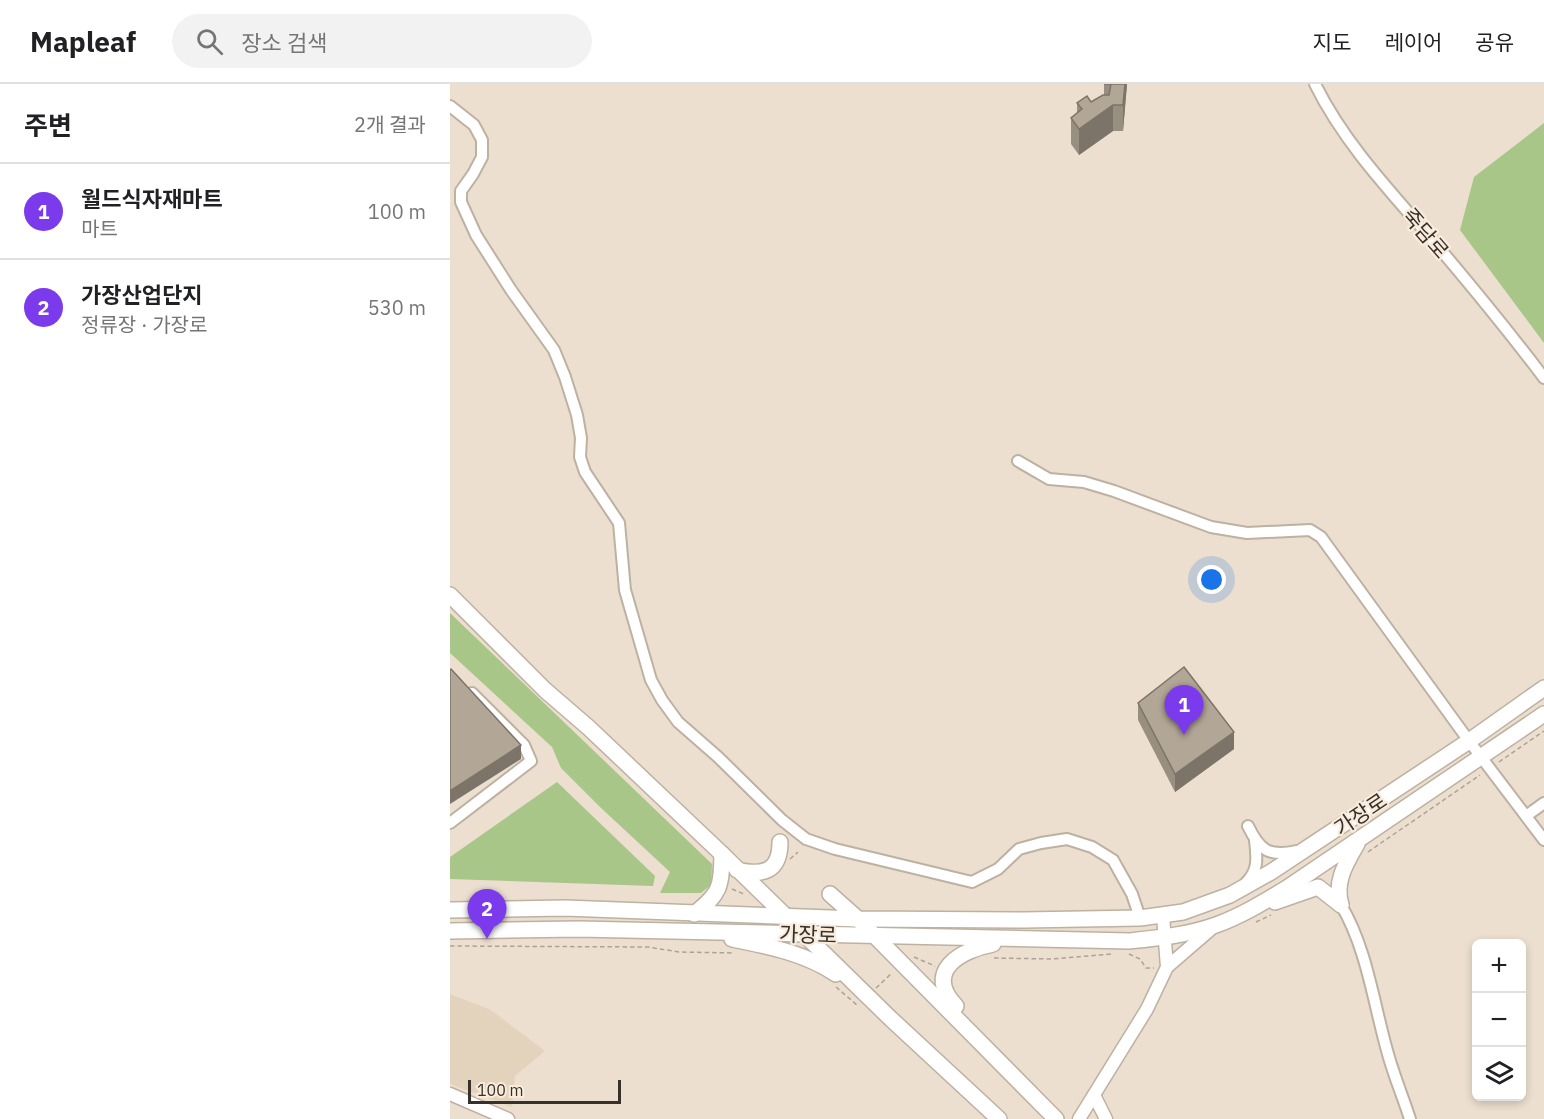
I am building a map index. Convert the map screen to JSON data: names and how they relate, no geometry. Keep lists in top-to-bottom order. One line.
{"streets":{"main road":["가장로"],"street":["죽담로"]},"scale_bar":"100 m","page":{"header":"Mapleaf","search":"장소 검색","nav":["지도","레이어","공유"],"heading":["주변","2개 결과"],"list":[{"mark":"1","name":"월드식자재마트","note":"마트","value":"100 m"},{"mark":"2","name":"가장산업단지","note":"정류장 · 가장로","value":"530 m"}],"pins":["1","2"],"map_buttons":["+","−"],"scale":"100 m"}}
